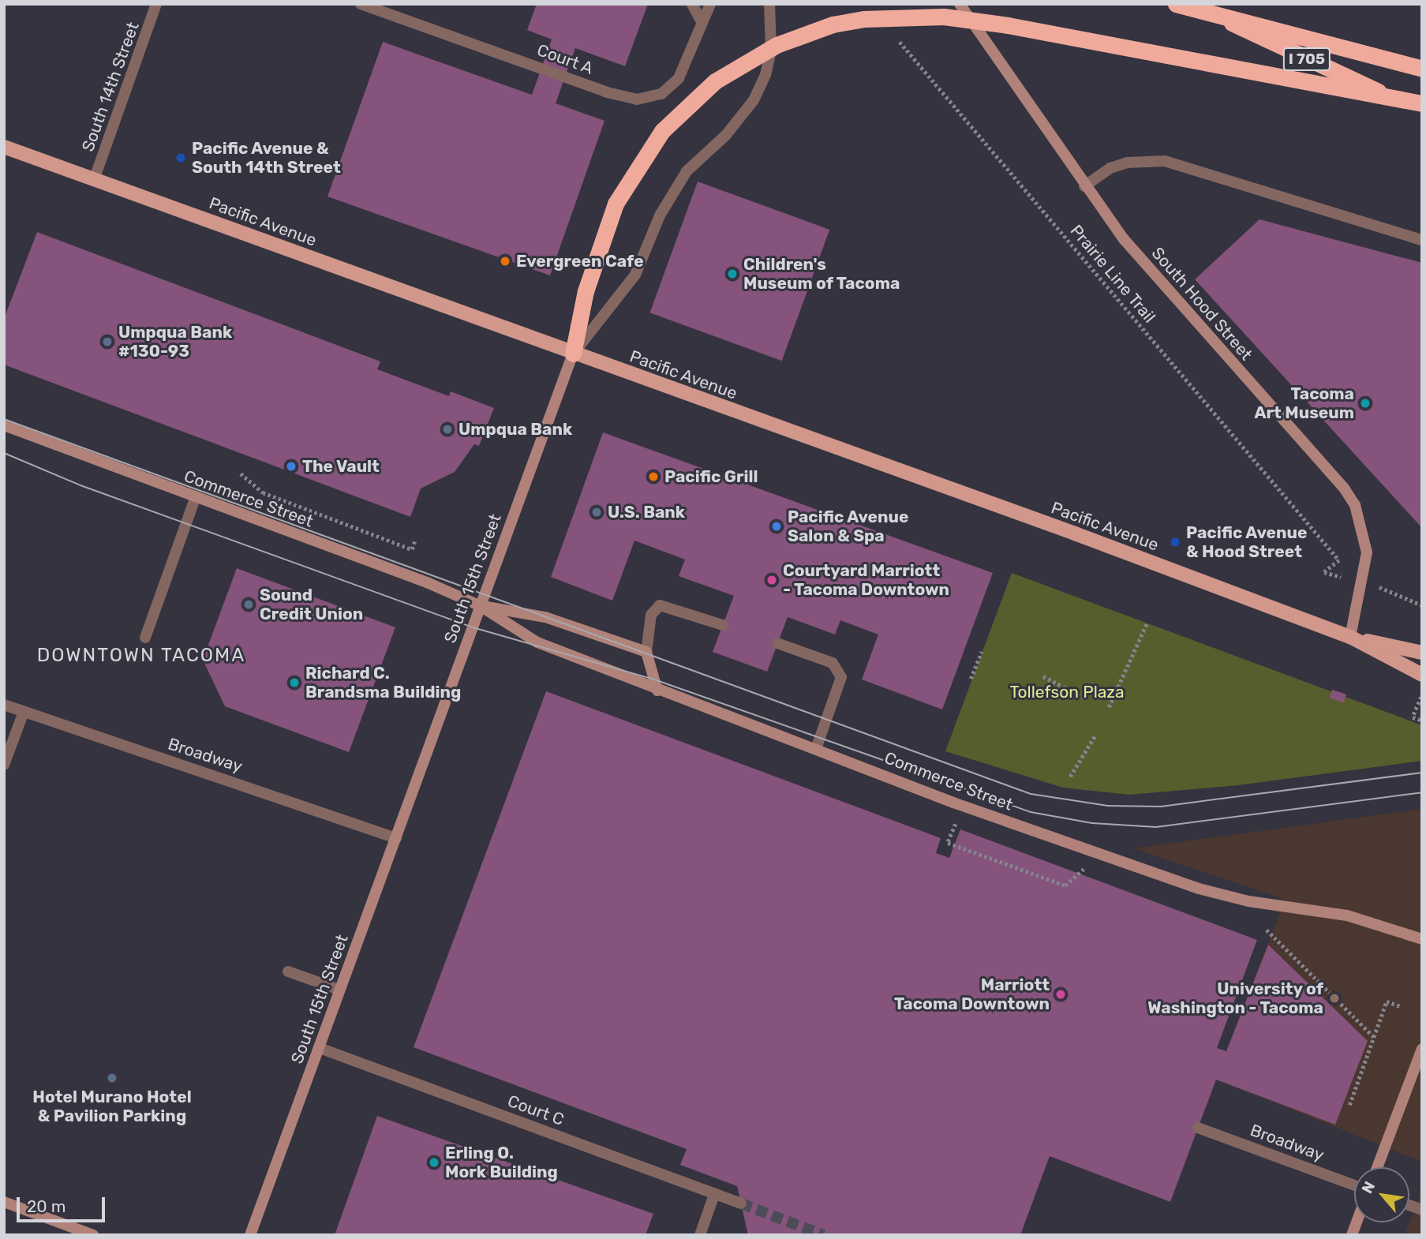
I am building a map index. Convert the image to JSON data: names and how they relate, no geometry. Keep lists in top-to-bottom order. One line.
{"streets":{"highway":["I 705"],"main road":["Pacific Avenue"],"street":["Court A","South 14th Street","South Hood Street","Commerce Street","South 15th Street","Broadway","Court C"],"path":["Prairie Line Trail"]},"crossings":[["South 14th Street","Pacific Avenue"],["Pacific Avenue","South Hood Street"],["Pacific Avenue","South 15th Street"],["Commerce Street","South 15th Street"],["South 15th Street","Broadway"],["South 15th Street","Court C"]],"districts":["DOWNTOWN TACOMA"],"parks":["Tollefson Plaza"],"places":["Pacific Avenue & South 14th Street","Evergreen Cafe","Children's Museum of Tacoma","Umpqua Bank #130-93","Tacoma Art Museum","Umpqua Bank","The Vault","Pacific Grill","U.S. Bank","Pacific Avenue Salon & Spa","Pacific Avenue & Hood Street","Courtyard Marriott - Tacoma Downtown","Sound Credit Union","Richard C. Brandsma Building","Marriott Tacoma Downtown","University of Washington - Tacoma","Hotel Murano Hotel & Pavilion Parking","Erling O. Mork Building"],"scale_bar":"20 m","north":"top left"}
